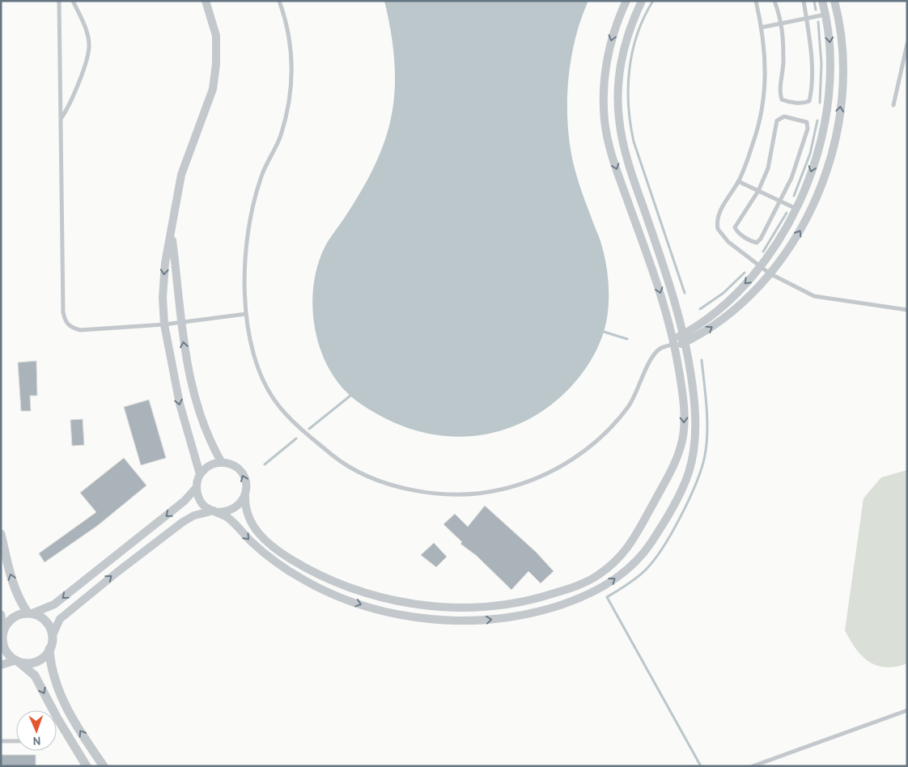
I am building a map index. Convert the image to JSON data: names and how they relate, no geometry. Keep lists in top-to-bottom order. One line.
{"north":"bottom"}
